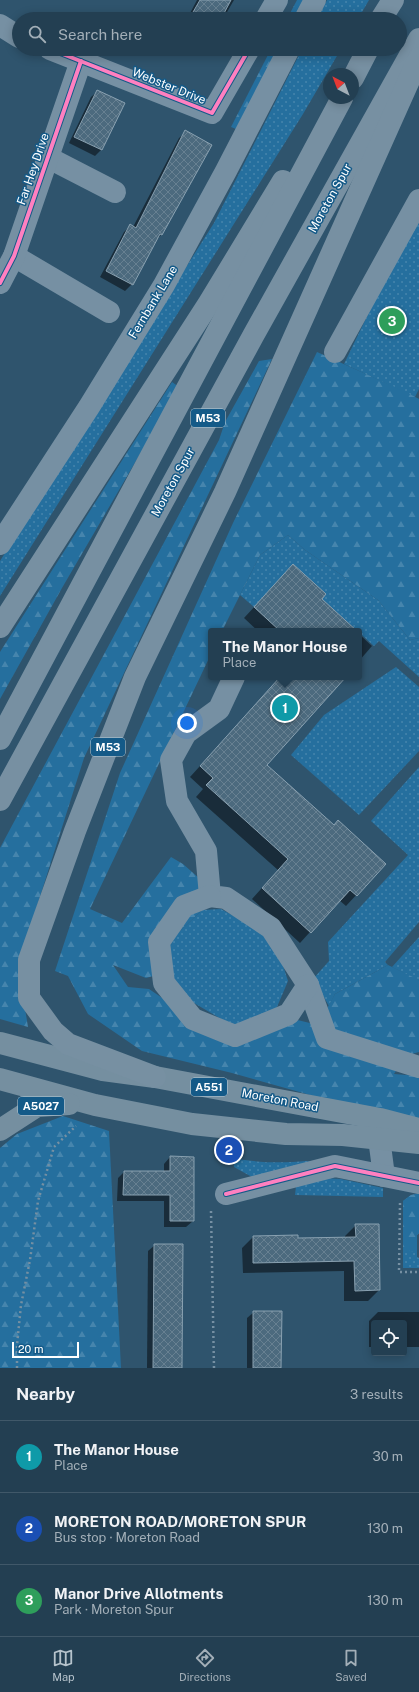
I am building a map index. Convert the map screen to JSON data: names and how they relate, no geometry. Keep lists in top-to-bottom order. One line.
{"streets":{"highway":["Moreton Spur","M53"],"main road":["A551","Moreton Road","A5027"],"street":["Webster Drive","Far Hey Drive","Fernbank Lane"]},"crossings":[["Webster Drive","Far Hey Drive"],["M53","Moreton Road"]],"scale_bar":"20 m","north":"top left","page":{"search":"Search here","pins":["3","1","2"],"popup":["The Manor House","Place"],"scale":"20 m","heading":["Nearby","3 results"],"list":[{"mark":"1","name":"The Manor House","note":"Place","value":"30 m"},{"mark":"2","name":"MORETON ROAD/MORETON SPUR","note":"Bus stop · Moreton Road","value":"130 m"},{"mark":"3","name":"Manor Drive Allotments","note":"Park · Moreton Spur","value":"130 m"}],"nav":["Map","Directions","Saved"]}}
